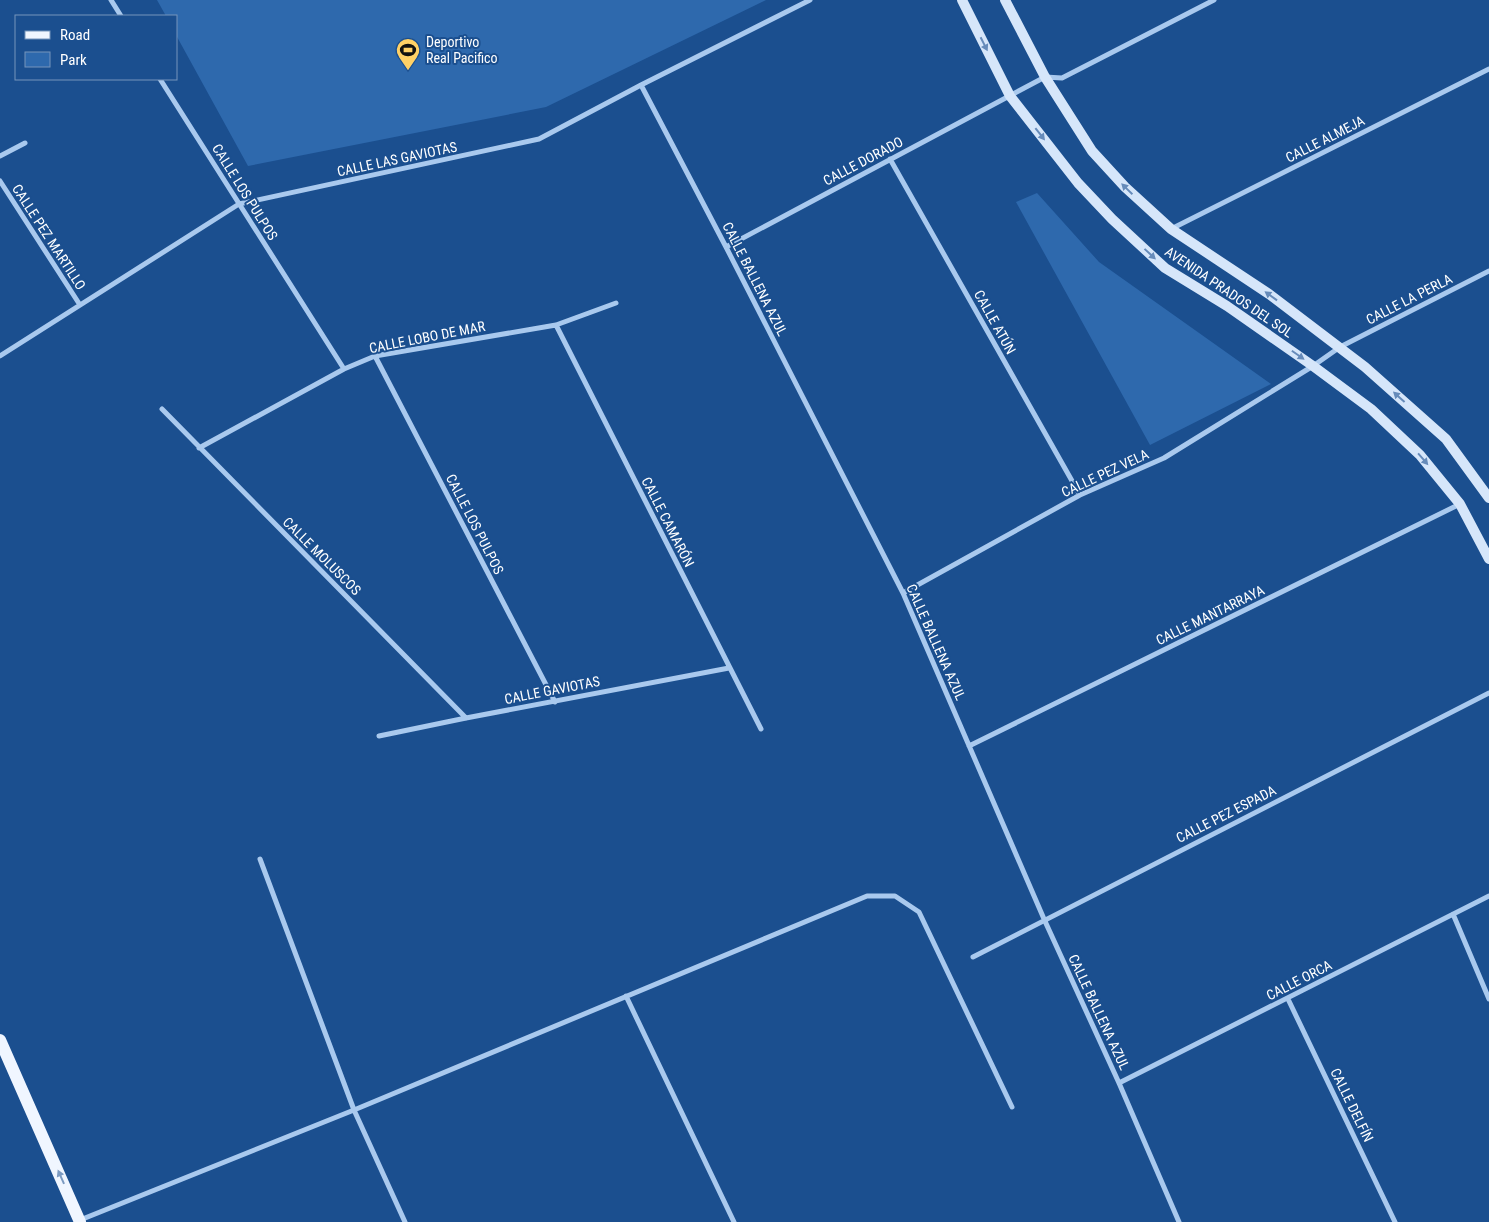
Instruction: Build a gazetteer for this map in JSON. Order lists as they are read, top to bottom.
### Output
{
  "streets": {
    "street": [
      "CALLE ALMEJA",
      "CALLE LAS GAVIOTAS",
      "CALLE DORADO",
      "CALLE LOS PULPOS",
      "CALLE PEZ MARTILLO",
      "CALLE BALLENA AZUL",
      "AVENIDA PRADOS DEL SOL",
      "CALLE LA PERLA",
      "CALLE ATÚN",
      "CALLE LOBO DE MAR",
      "CALLE PEZ VELA",
      "CALLE CAMARÓN",
      "CALLE MOLUSCOS",
      "CALLE MANTARRAYA",
      "CALLE GAVIOTAS",
      "CALLE PEZ ESPADA",
      "CALLE ORCA",
      "CALLE DELFÍN"
    ]
  },
  "crossings": [
    ["CALLE ALMEJA", "AVENIDA PRADOS DEL SOL"],
    ["CALLE LAS GAVIOTAS", "CALLE LOS PULPOS"],
    ["CALLE LAS GAVIOTAS", "CALLE PEZ MARTILLO"],
    ["CALLE LAS GAVIOTAS", "CALLE BALLENA AZUL"],
    ["CALLE DORADO", "CALLE BALLENA AZUL"],
    ["CALLE DORADO", "AVENIDA PRADOS DEL SOL"],
    ["CALLE DORADO", "CALLE ATÚN"],
    ["CALLE LOS PULPOS", "CALLE LOBO DE MAR"],
    ["CALLE LOS PULPOS", "CALLE GAVIOTAS"],
    ["CALLE BALLENA AZUL", "CALLE PEZ VELA"],
    ["CALLE BALLENA AZUL", "CALLE MANTARRAYA"],
    ["CALLE BALLENA AZUL", "CALLE PEZ ESPADA"],
    ["CALLE BALLENA AZUL", "CALLE ORCA"],
    ["AVENIDA PRADOS DEL SOL", "CALLE LA PERLA"],
    ["AVENIDA PRADOS DEL SOL", "CALLE PEZ VELA"],
    ["AVENIDA PRADOS DEL SOL", "CALLE MANTARRAYA"],
    ["CALLE LA PERLA", "CALLE PEZ VELA"],
    ["CALLE ATÚN", "CALLE PEZ VELA"],
    ["CALLE LOBO DE MAR", "CALLE CAMARÓN"],
    ["CALLE LOBO DE MAR", "CALLE MOLUSCOS"],
    ["CALLE CAMARÓN", "CALLE GAVIOTAS"],
    ["CALLE MOLUSCOS", "CALLE GAVIOTAS"],
    ["CALLE ORCA", "CALLE DELFÍN"]
  ],
  "places": {
    "sports": ["Deportivo Real Pacifico"]
  },
  "legend": ["Road", "Park"]
}
